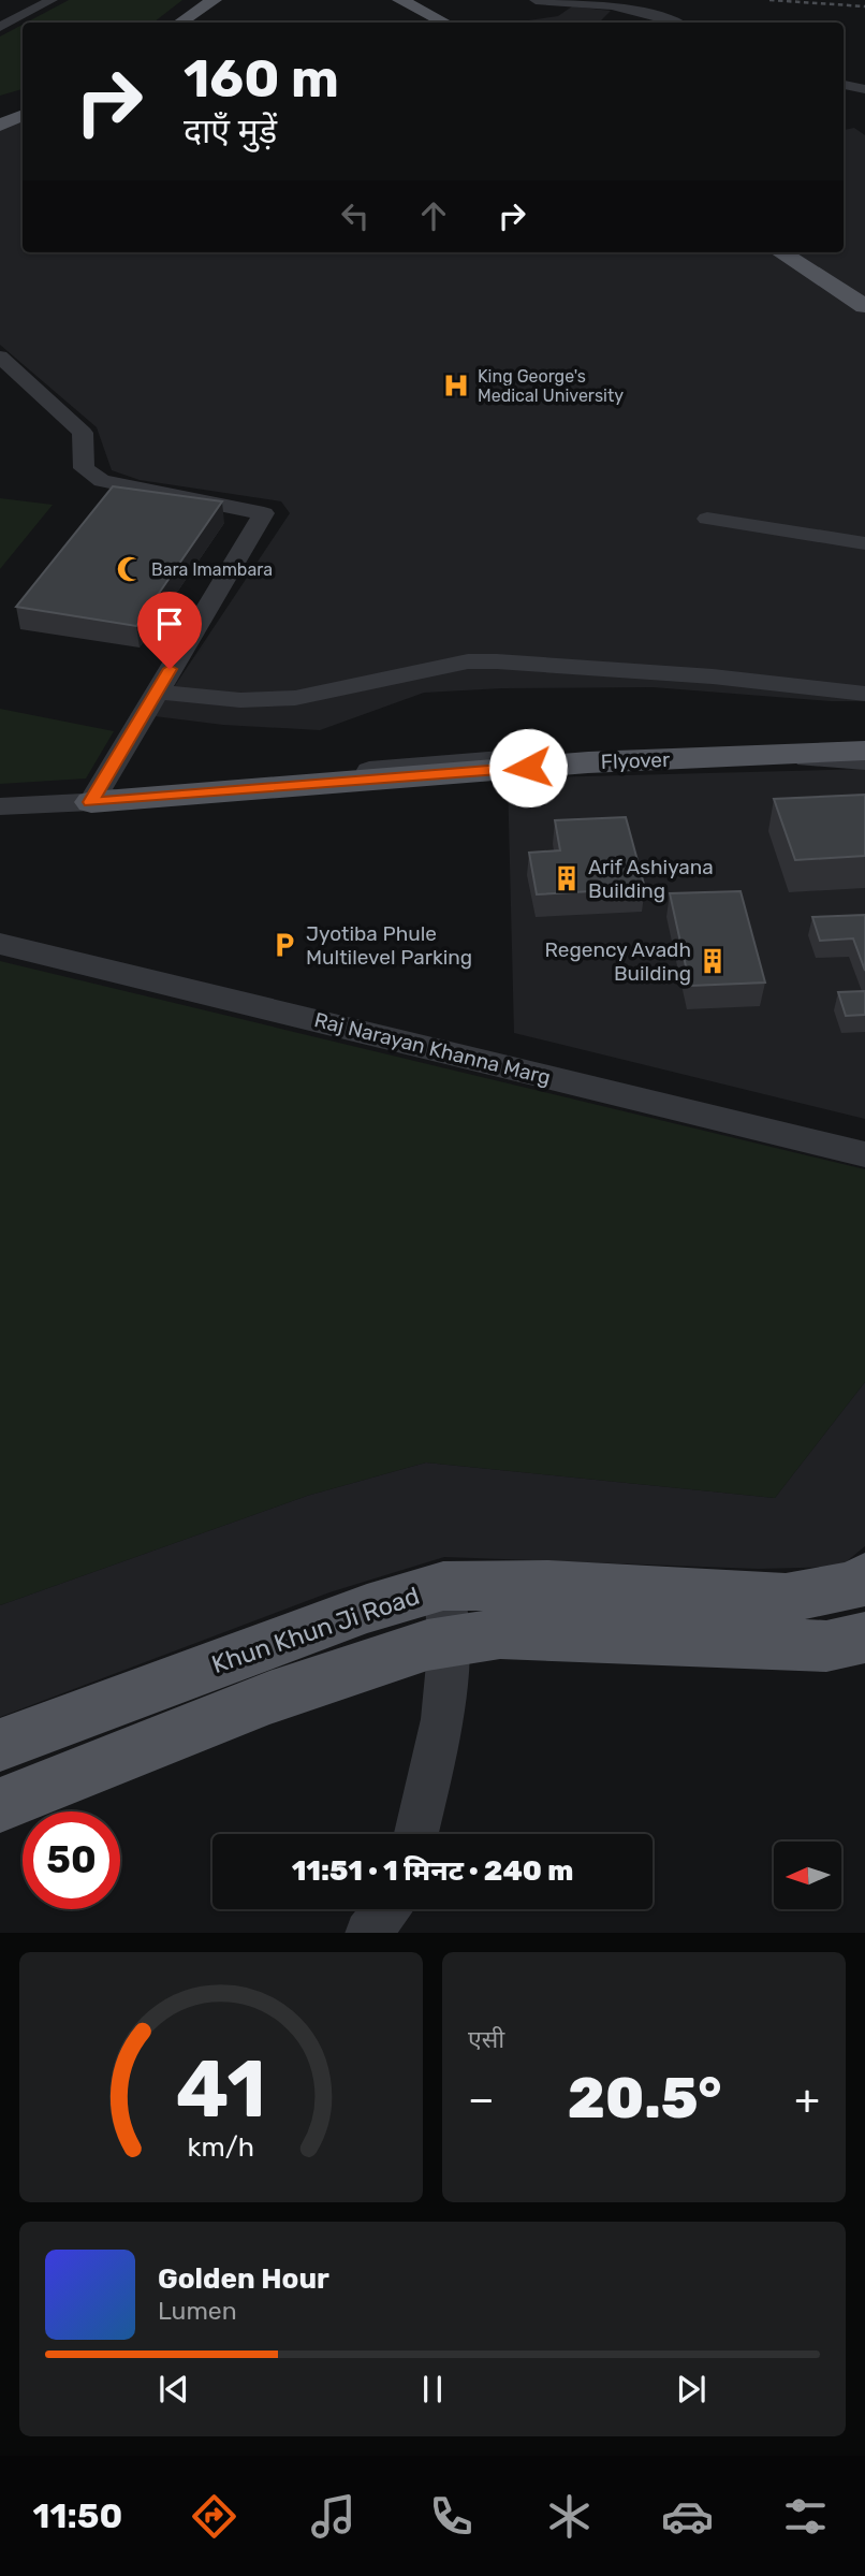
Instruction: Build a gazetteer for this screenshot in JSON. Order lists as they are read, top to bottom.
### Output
{
  "streets": {
    "main road": ["Flyover", "Khun Khun Ji Road"],
    "street": ["Raj Narayan Khanna Marg"]
  },
  "places": {
    "hospital": ["King George's Medical University"],
    "mosque": ["Bara Imambara"],
    "building": ["Arif Ashiyana Building", "Regency Avadh Building"],
    "parking": ["Jyotiba Phule Multilevel Parking"]
  },
  "north": "left",
  "page": {
    "turn": ["160 m", "दाएँ मुड़ें"],
    "limit": "50",
    "trip": "11:51 · 1 मिनट · 240 m",
    "tile": "एसी",
    "heat": ["−", "20.5°", "+"],
    "song": ["Golden Hour", "Lumen"],
    "tabs": "11:50",
    "gauge": ["41", "km/h"]
  }
}
